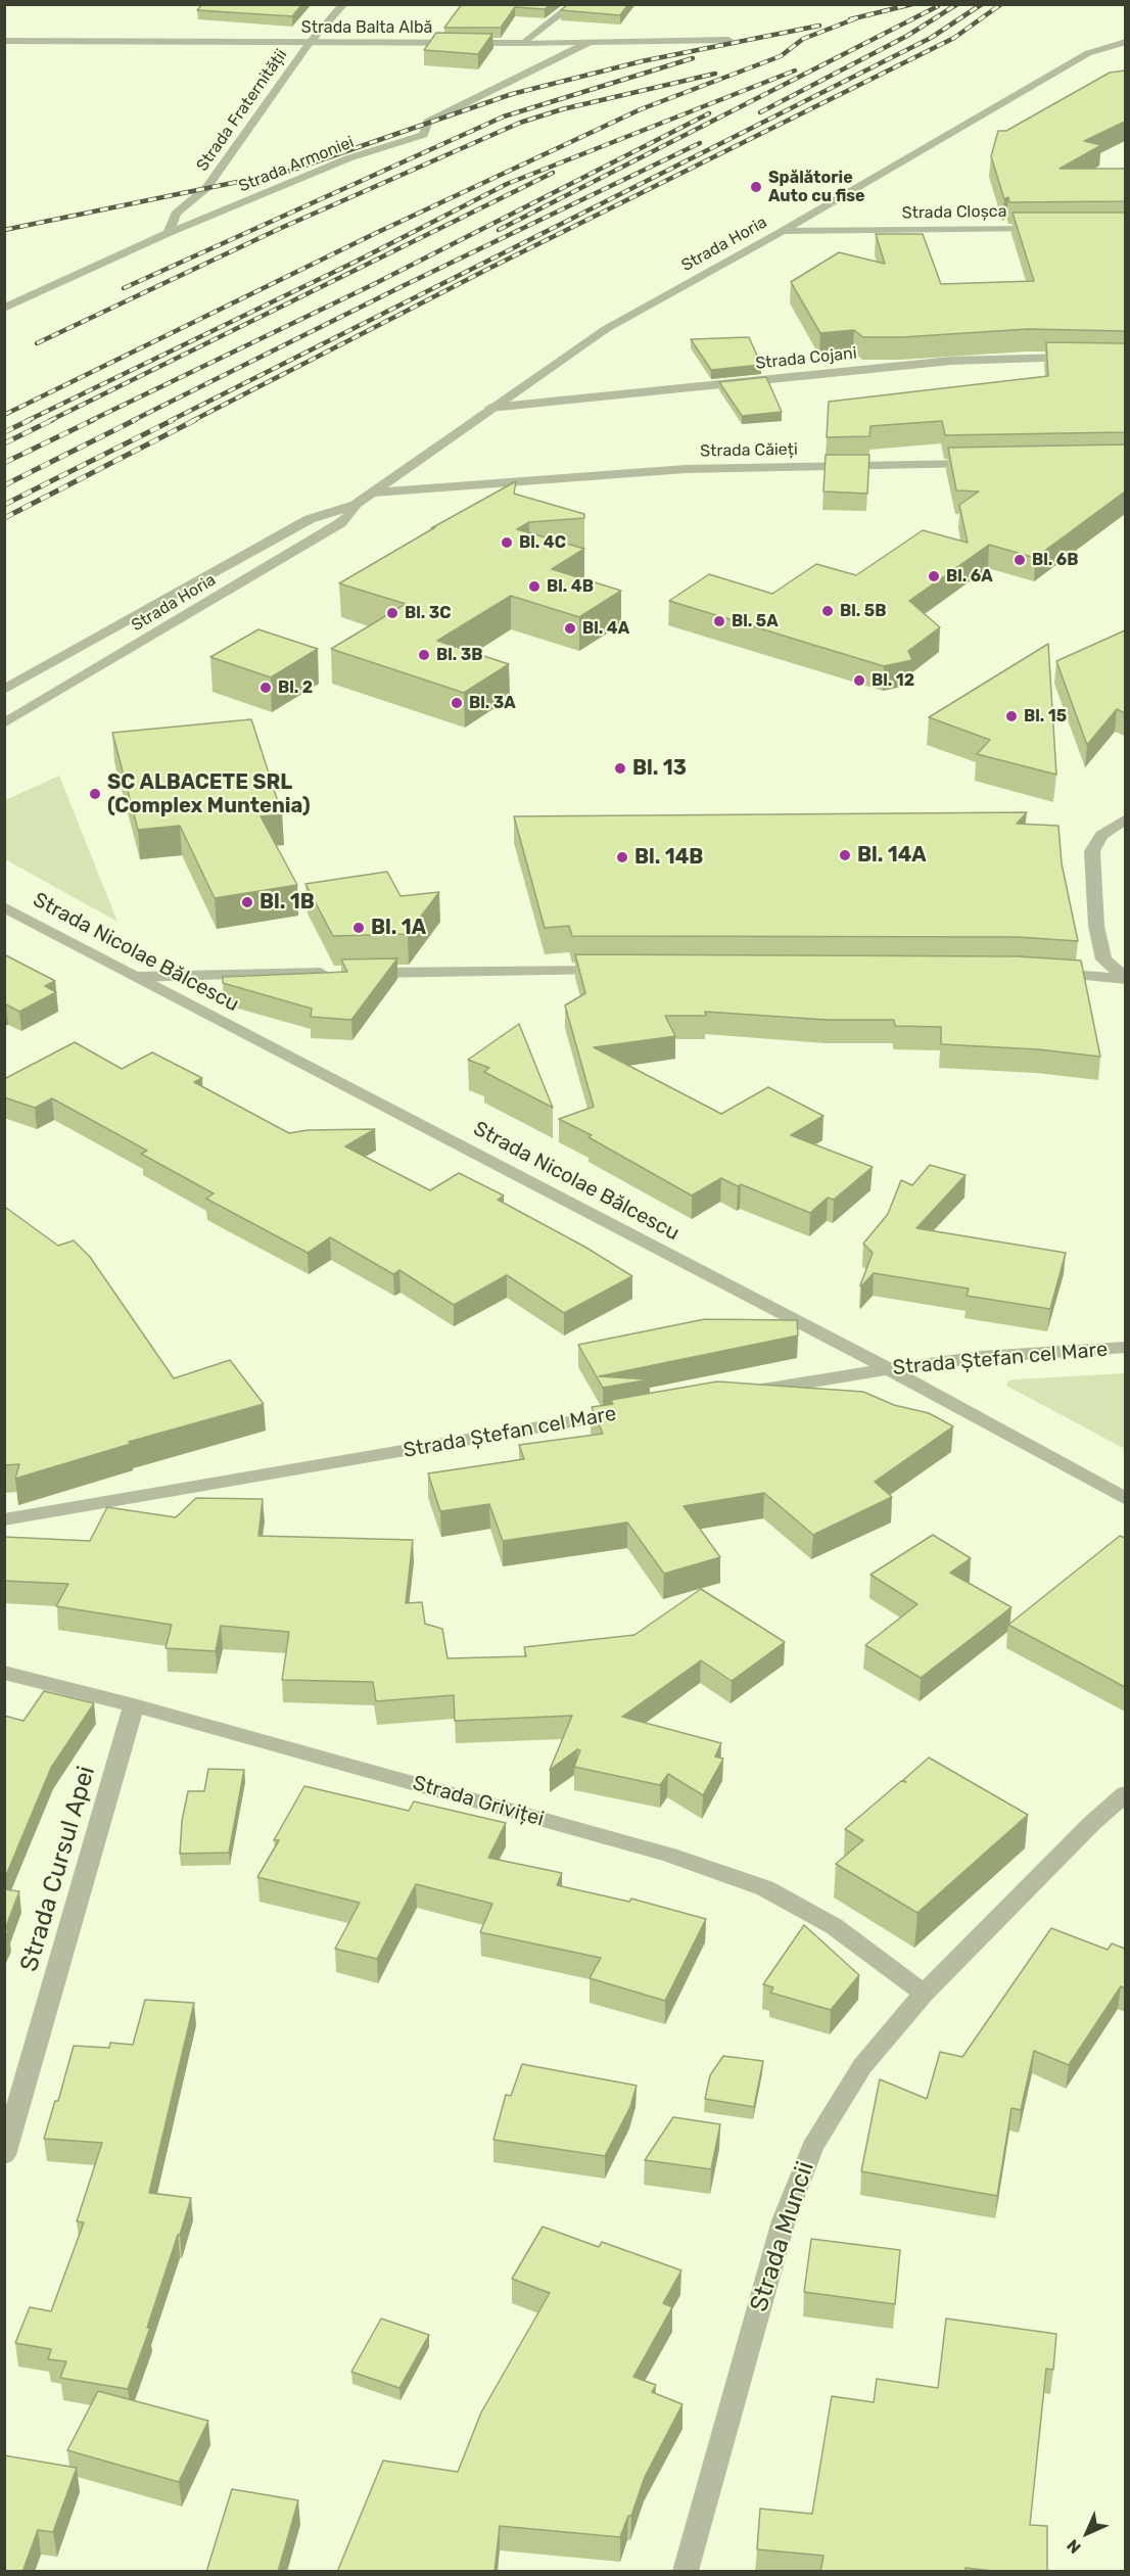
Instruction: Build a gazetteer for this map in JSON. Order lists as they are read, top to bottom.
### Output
{
  "streets": {
    "street": [
      "Strada Balta Albă",
      "Strada Fraternității",
      "Strada Armoniei",
      "Strada Cloșca",
      "Strada Horia",
      "Strada Cojani",
      "Strada Căieți",
      "Strada Nicolae Bălcescu",
      "Strada Ștefan cel Mare",
      "Strada Griviței",
      "Strada Cursul Apei",
      "Strada Muncii"
    ]
  },
  "crossings": [
    ["Strada Balta Albă", "Strada Fraternității"],
    ["Strada Balta Albă", "Strada Armoniei"],
    ["Strada Fraternității", "Strada Armoniei"],
    ["Strada Cloșca", "Strada Horia"],
    ["Strada Horia", "Strada Cojani"],
    ["Strada Horia", "Strada Căieți"],
    ["Strada Nicolae Bălcescu", "Strada Ștefan cel Mare"],
    ["Strada Griviței", "Strada Cursul Apei"],
    ["Strada Griviței", "Strada Muncii"]
  ],
  "places": [
    "Spălătorie Auto cu fise",
    "Bl. 4C",
    "Bl. 6B",
    "Bl. 6A",
    "Bl. 4B",
    "Bl. 5B",
    "Bl. 3C",
    "Bl. 5A",
    "Bl. 4A",
    "Bl. 3B",
    "Bl. 12",
    "Bl. 2",
    "Bl. 3A",
    "Bl. 15",
    "Bl. 13",
    "SC ALBACETE SRL (Complex Muntenia)",
    "Bl. 14A",
    "Bl. 14B",
    "Bl. 1B",
    "Bl. 1A"
  ],
  "north": "bottom left"
}
